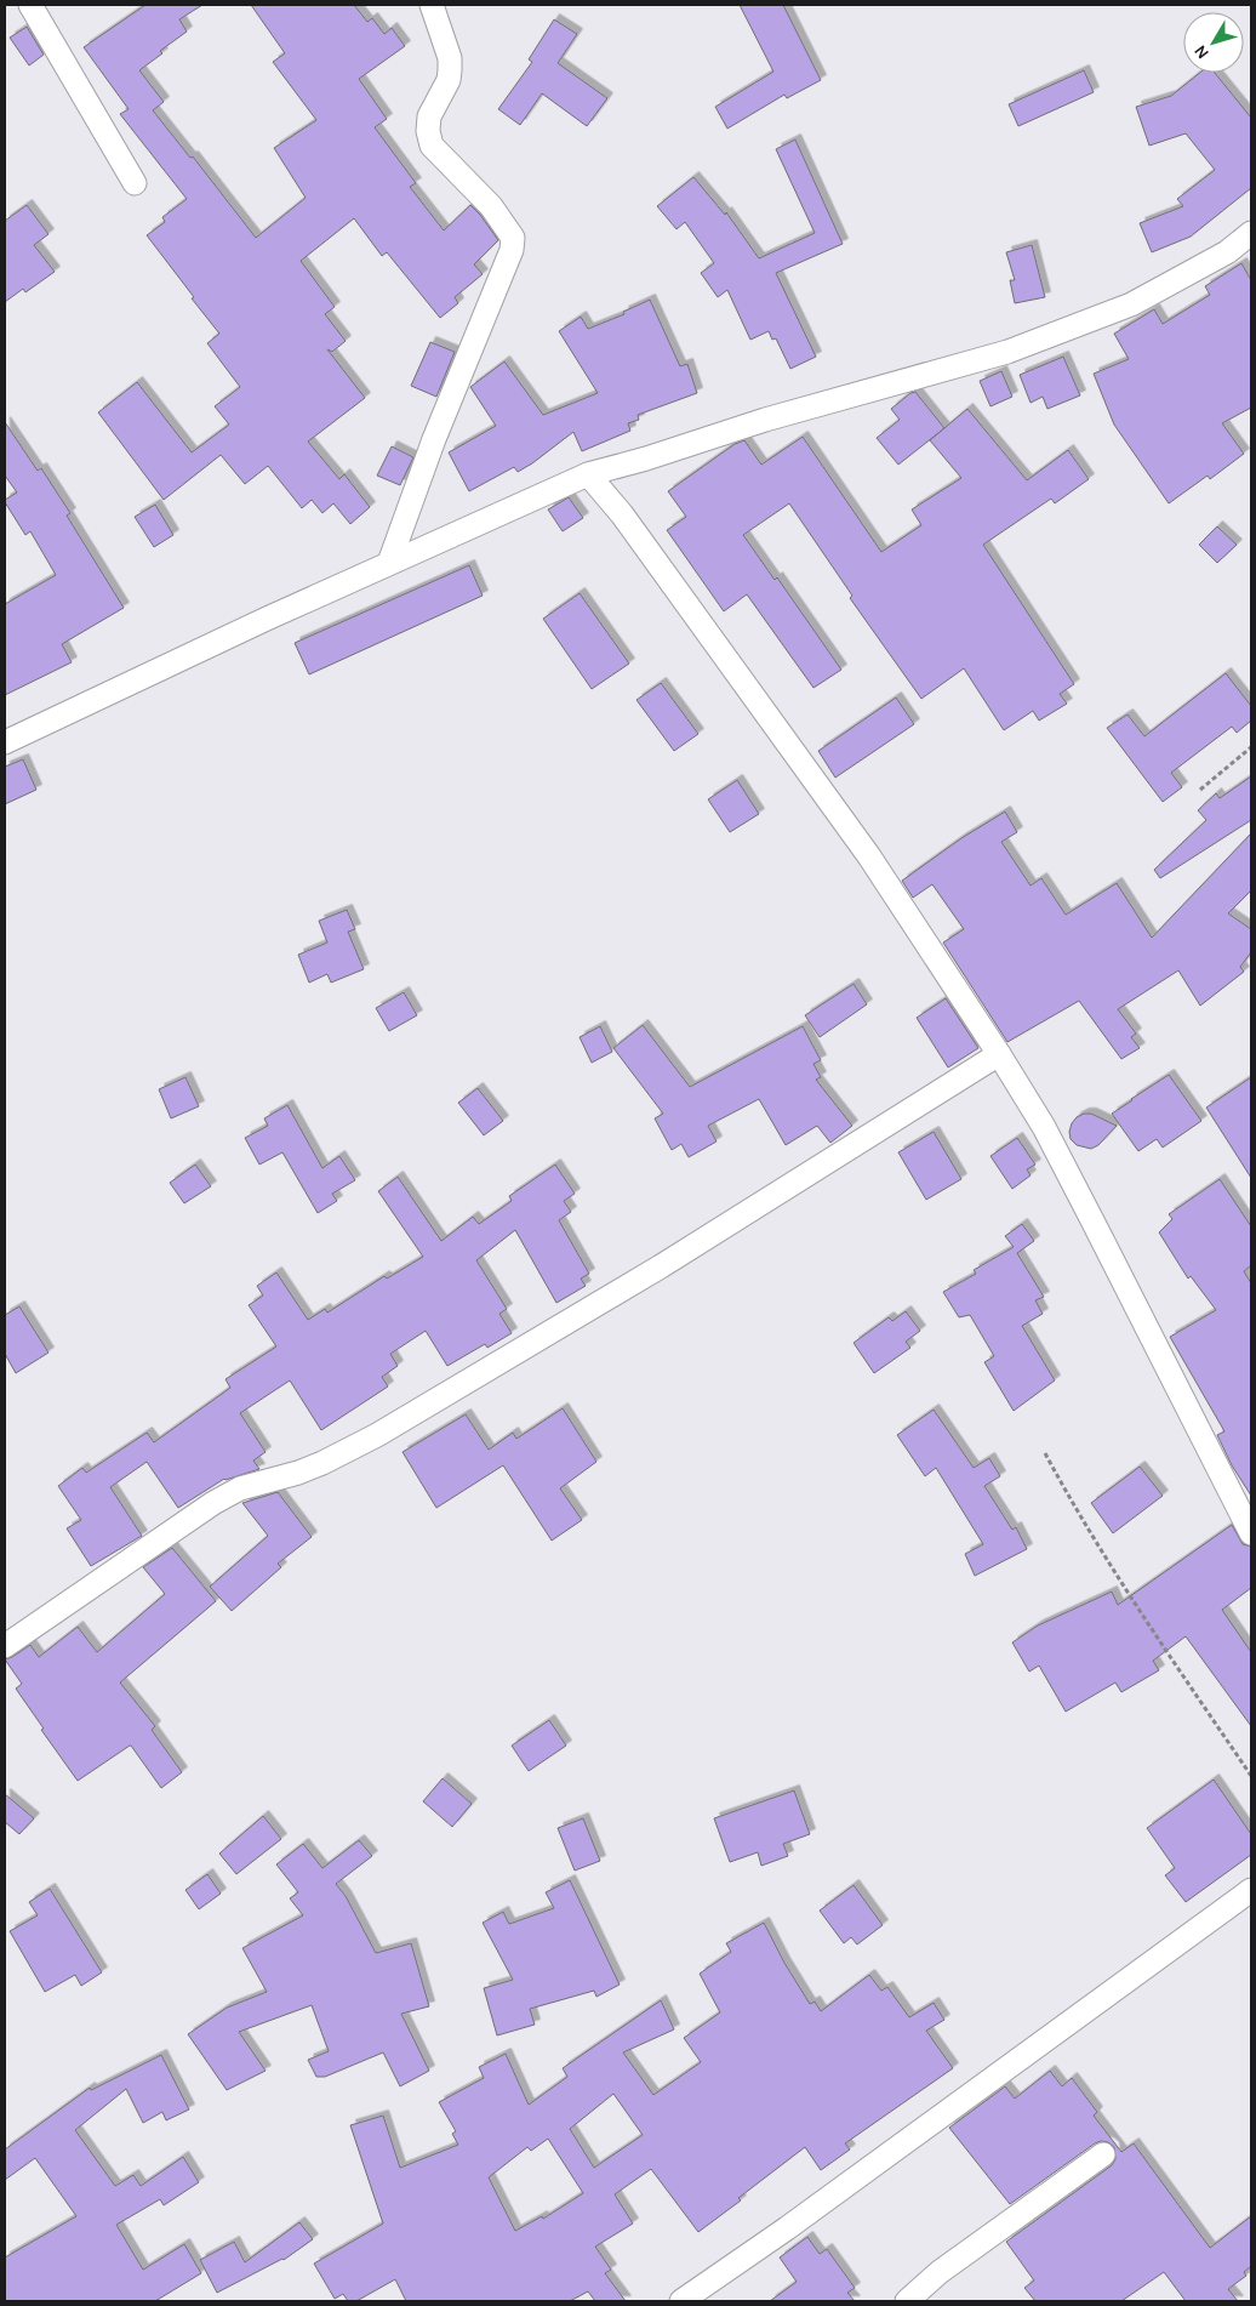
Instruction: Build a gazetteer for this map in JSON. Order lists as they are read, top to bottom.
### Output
{
  "north": "bottom left"
}
